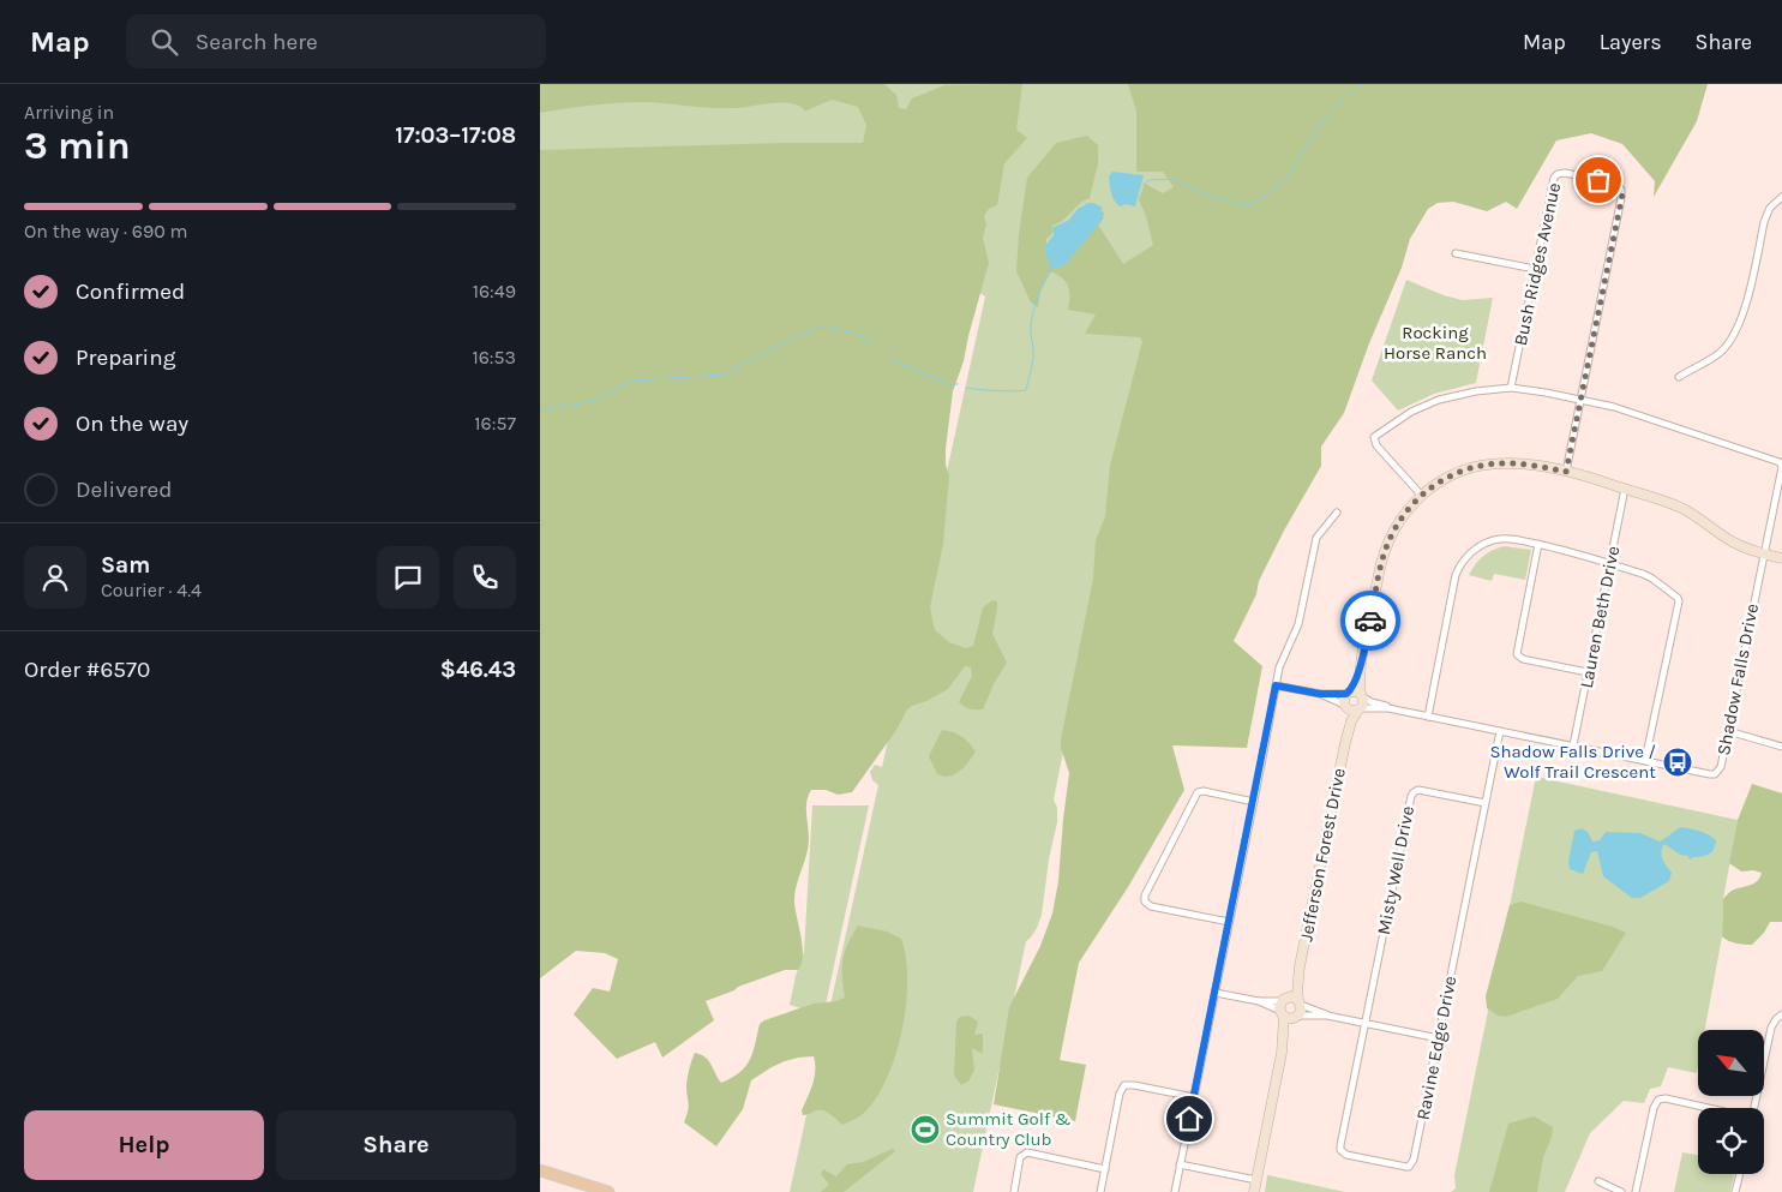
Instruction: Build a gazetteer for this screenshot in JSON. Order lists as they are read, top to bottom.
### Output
{
  "streets": {
    "street": [
      "Bush Ridges Avenue",
      "Lauren Beth Drive",
      "Shadow Falls Drive",
      "Jefferson Forest Drive",
      "Misty Well Drive",
      "Ravine Edge Drive"
    ]
  },
  "crossings": [
    ["Bush Ridges Avenue", "Shadow Falls Drive"],
    ["Lauren Beth Drive", "Shadow Falls Drive"],
    ["Shadow Falls Drive", "Jefferson Forest Drive"],
    ["Shadow Falls Drive", "Ravine Edge Drive"],
    ["Misty Well Drive", "Ravine Edge Drive"]
  ],
  "parks": ["Rocking Horse Ranch"],
  "places": {
    "bus stop": ["Shadow Falls Drive / Wolf Trail Crescent"],
    "sports": ["Summit Golf & Country Club"]
  },
  "north": "top left",
  "page": {
    "header": "Map",
    "search": "Search here",
    "nav": ["Map", "Layers", "Share"],
    "heading": ["3 min", "Arriving in", "17:03–17:08"],
    "panel": [
      "Sam",
      "Courier · 4.4",
      "Order #6570",
      "$46.43"
    ],
    "bar": "On the way · 690 m",
    "list": [
      ["Confirmed", "16:49"],
      ["Preparing", "16:53"],
      ["On the way", "16:57"],
      "Delivered"
    ],
    "buttons": ["Help", "Share"]
  }
}
